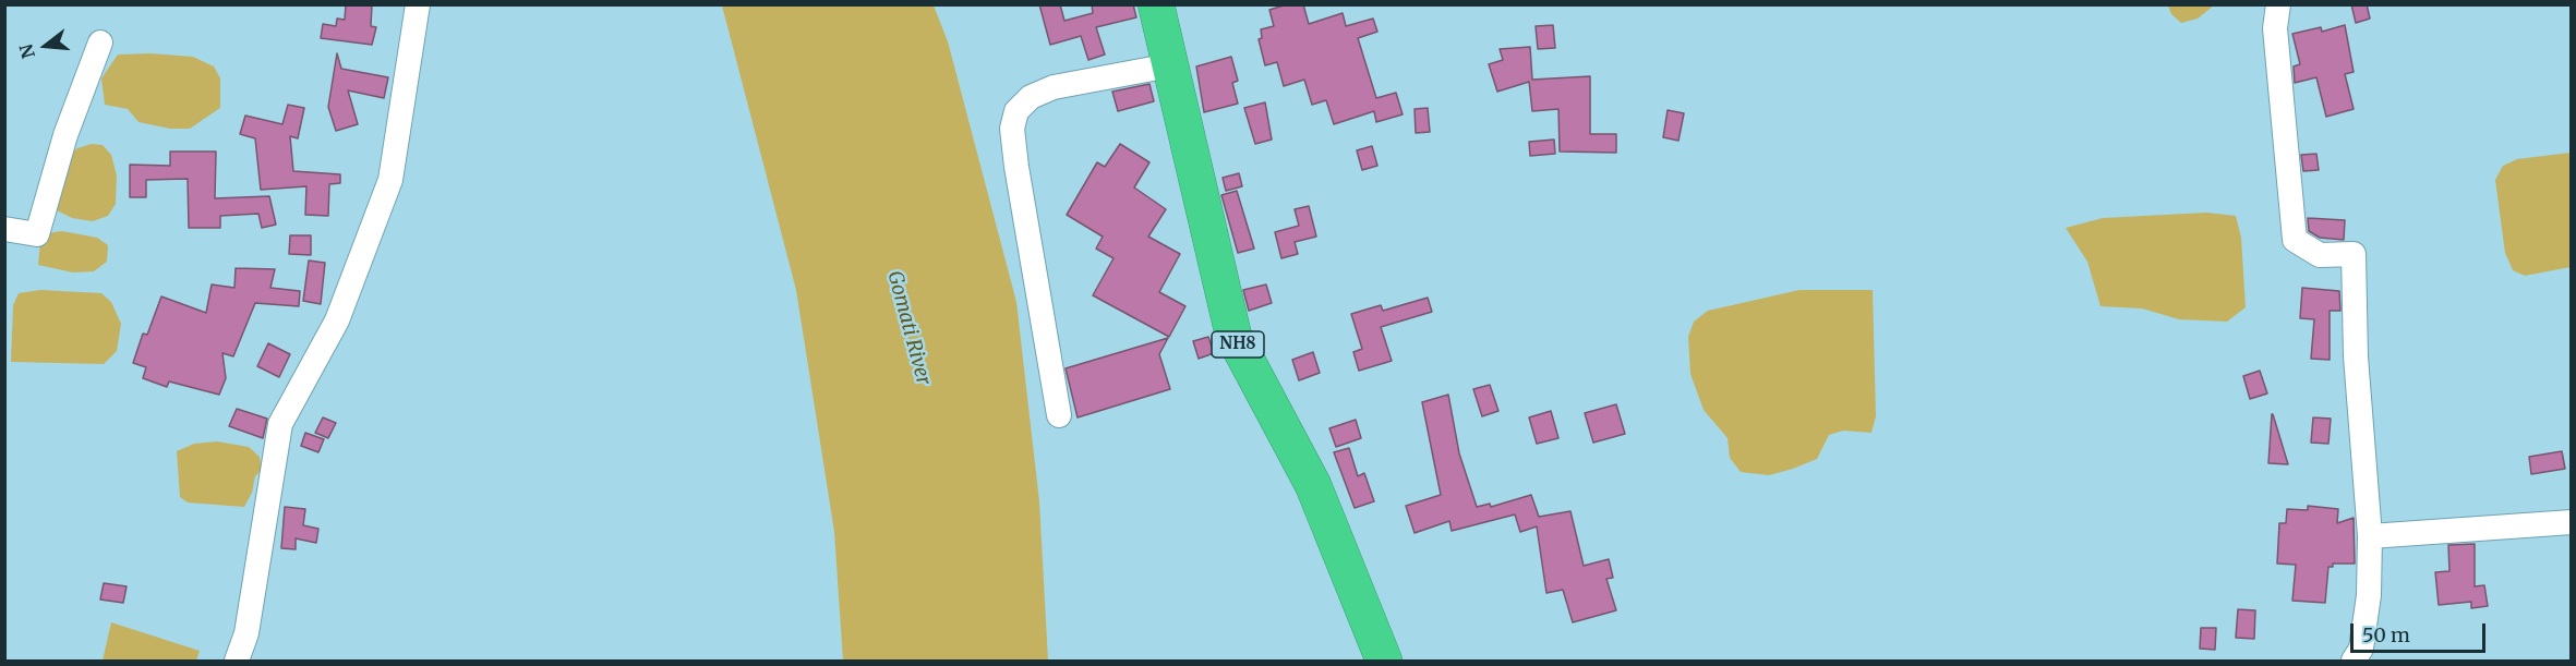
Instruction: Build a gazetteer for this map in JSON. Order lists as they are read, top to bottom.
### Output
{
  "streets": {
    "highway": ["NH8"]
  },
  "water": ["Gomati River"],
  "scale_bar": "50 m",
  "north": "left"
}
